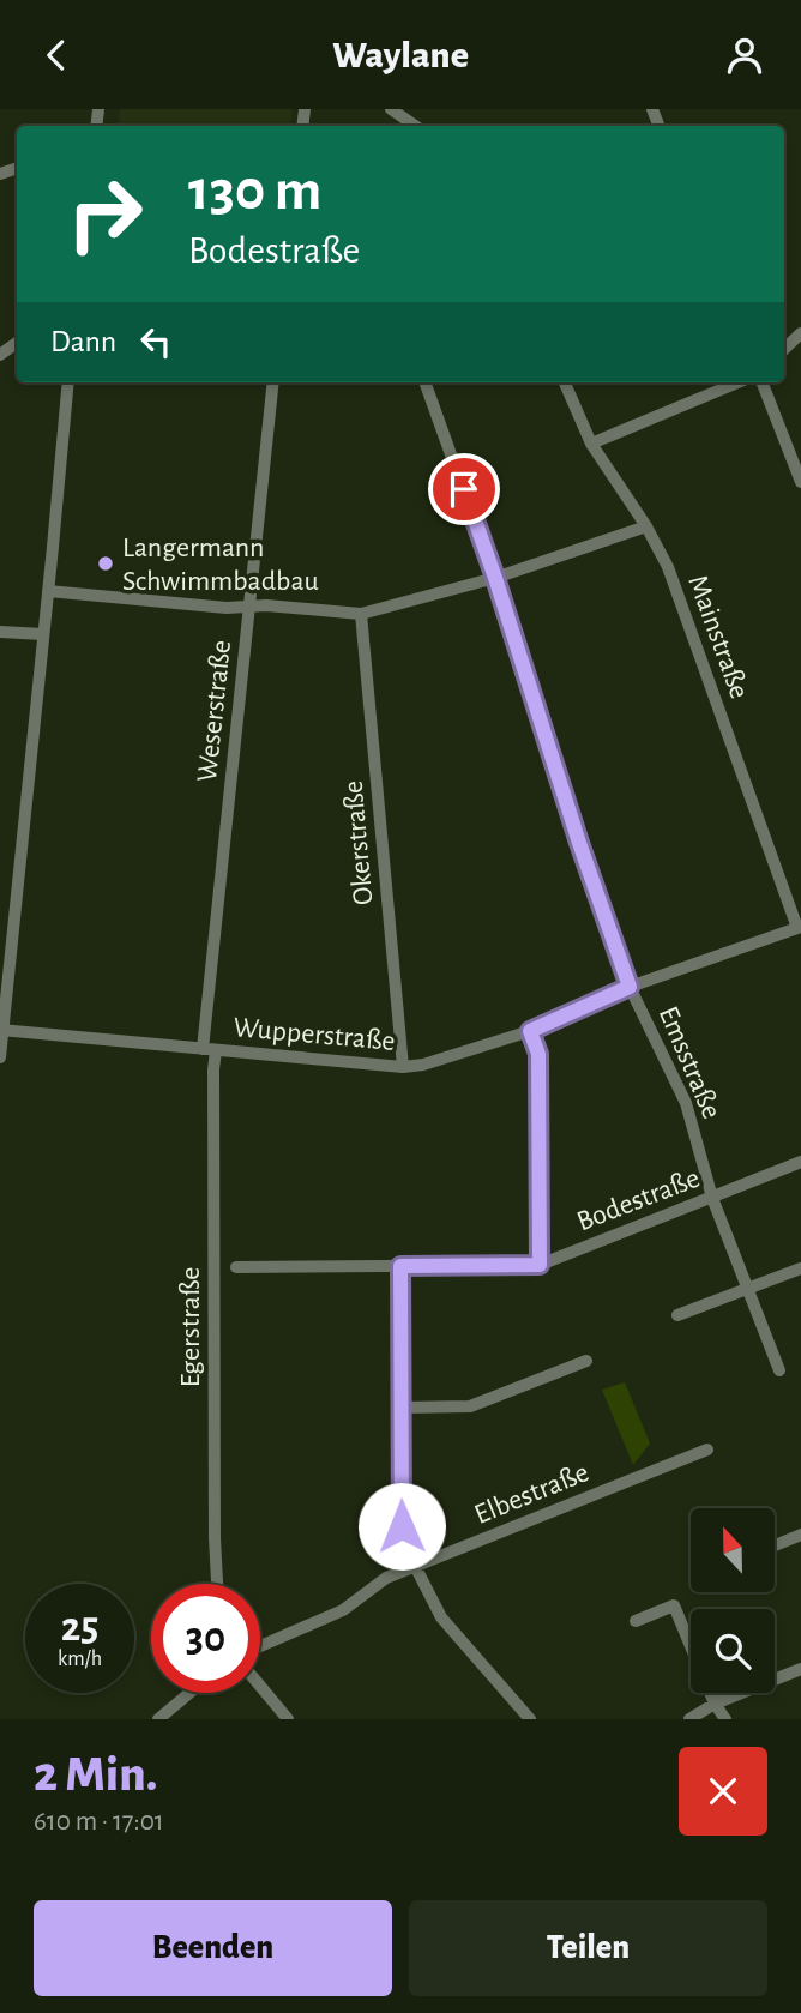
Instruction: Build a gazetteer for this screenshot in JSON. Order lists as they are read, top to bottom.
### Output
{
  "streets": {
    "street": [
      "Mainstraße",
      "Weserstraße",
      "Okerstraße",
      "Wupperstraße",
      "Emsstraße",
      "Bodestraße",
      "Egerstraße",
      "Elbestraße"
    ]
  },
  "crossings": [
    ["Mainstraße", "Wupperstraße"],
    ["Weserstraße", "Wupperstraße"],
    ["Weserstraße", "Egerstraße"],
    ["Okerstraße", "Wupperstraße"],
    ["Wupperstraße", "Emsstraße"],
    ["Wupperstraße", "Egerstraße"],
    ["Emsstraße", "Bodestraße"]
  ],
  "places": ["Langermann Schwimmbadbau"],
  "north": "top",
  "page": {
    "header": "Waylane",
    "turn": ["130 m", "Bodestraße"],
    "then": "Dann",
    "speed": "25 km/h",
    "limit": "30",
    "heading": ["2 Min.", "610 m · 17:01"],
    "buttons": ["Beenden", "Teilen"]
  }
}
